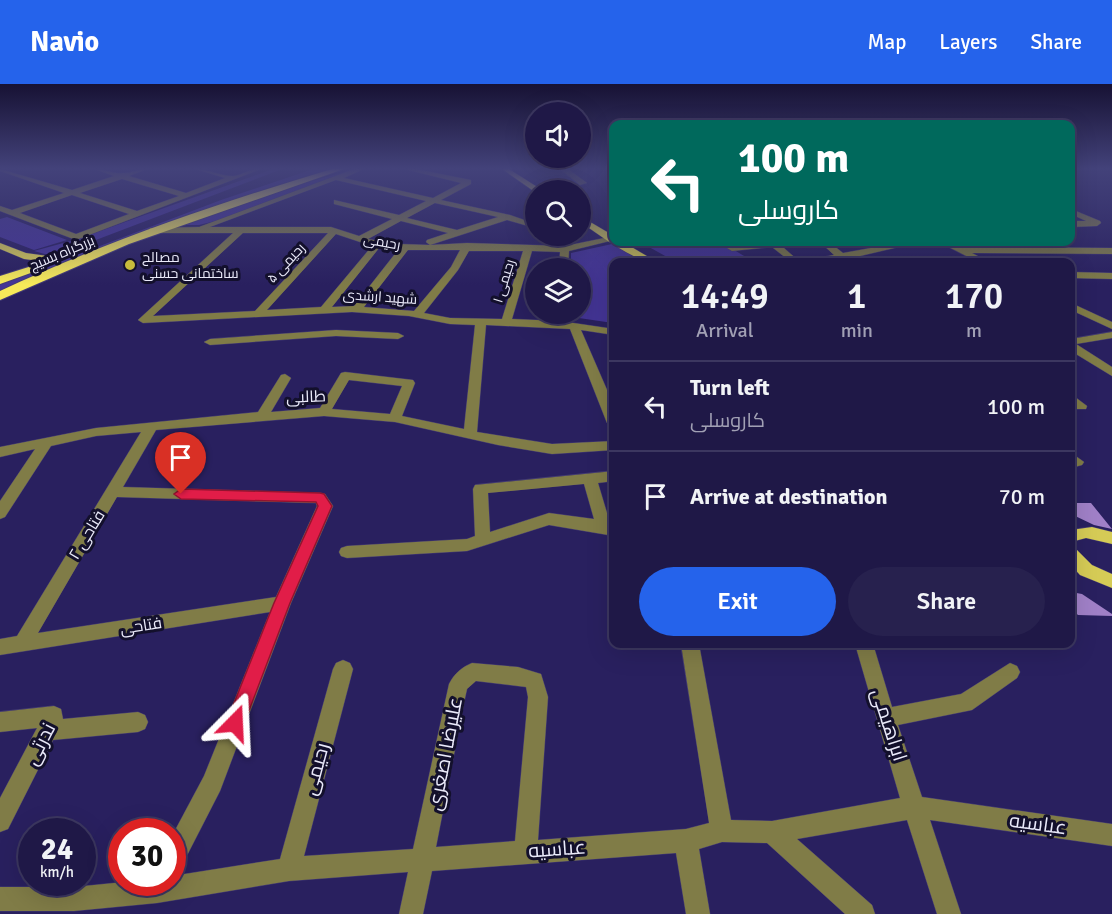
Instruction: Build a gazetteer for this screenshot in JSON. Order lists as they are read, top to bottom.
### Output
{
  "streets": {
    "highway": ["بزرگراه بسیج"],
    "street": [
      "رحیمی",
      "رحیمی ۵",
      "رحیمی ۱",
      "شهید ارشدی",
      "طالبی",
      "فتاحی ۲",
      "فتاحی",
      "ابراهیمی",
      "ندرتی",
      "علیرضا اصغری",
      "عباسیه"
    ]
  },
  "crossings": [
    ["رحیمی", "بزرگراه بسیج"],
    ["رحیمی", "رحیمی ۵"],
    ["رحیمی", "رحیمی ۱"],
    ["رحیمی", "شهید ارشدی"],
    ["رحیمی", "عباسیه"],
    ["رحیمی ۵", "شهید ارشدی"],
    ["رحیمی ۱", "شهید ارشدی"],
    ["طالبی", "فتاحی ۲"],
    ["فتاحی ۲", "فتاحی"],
    ["ابراهیمی", "عباسیه"],
    ["علیرضا اصغری", "عباسیه"]
  ],
  "places": ["مصالح ساختمانی حسنی"],
  "page": {
    "header": "Navio",
    "nav": ["Map", "Layers", "Share"],
    "turn": ["100 m", "کاروسلی"],
    "eta": [
      "14:49",
      "Arrival",
      "1",
      "min",
      "170",
      "m"
    ],
    "list": [
      {
        "name": "Turn left",
        "note": "کاروسلی",
        "value": "100 m"
      },
      {
        "name": "Arrive at destination",
        "value": "70 m"
      }
    ],
    "buttons": ["Exit", "Share"],
    "speed": "24 km/h",
    "limit": "30"
  }
}
